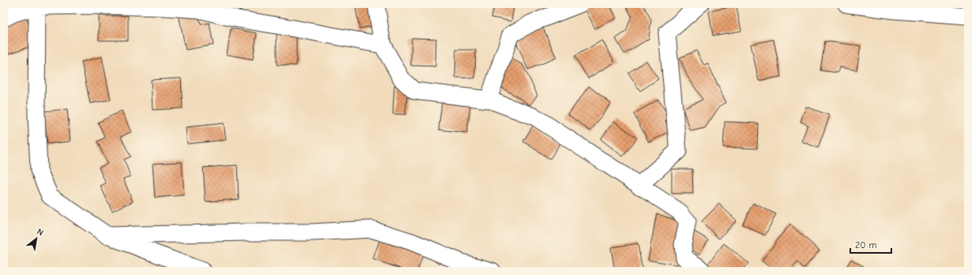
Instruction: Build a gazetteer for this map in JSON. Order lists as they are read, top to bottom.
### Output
{
  "scale_bar": "20 m",
  "north": "top right"
}
